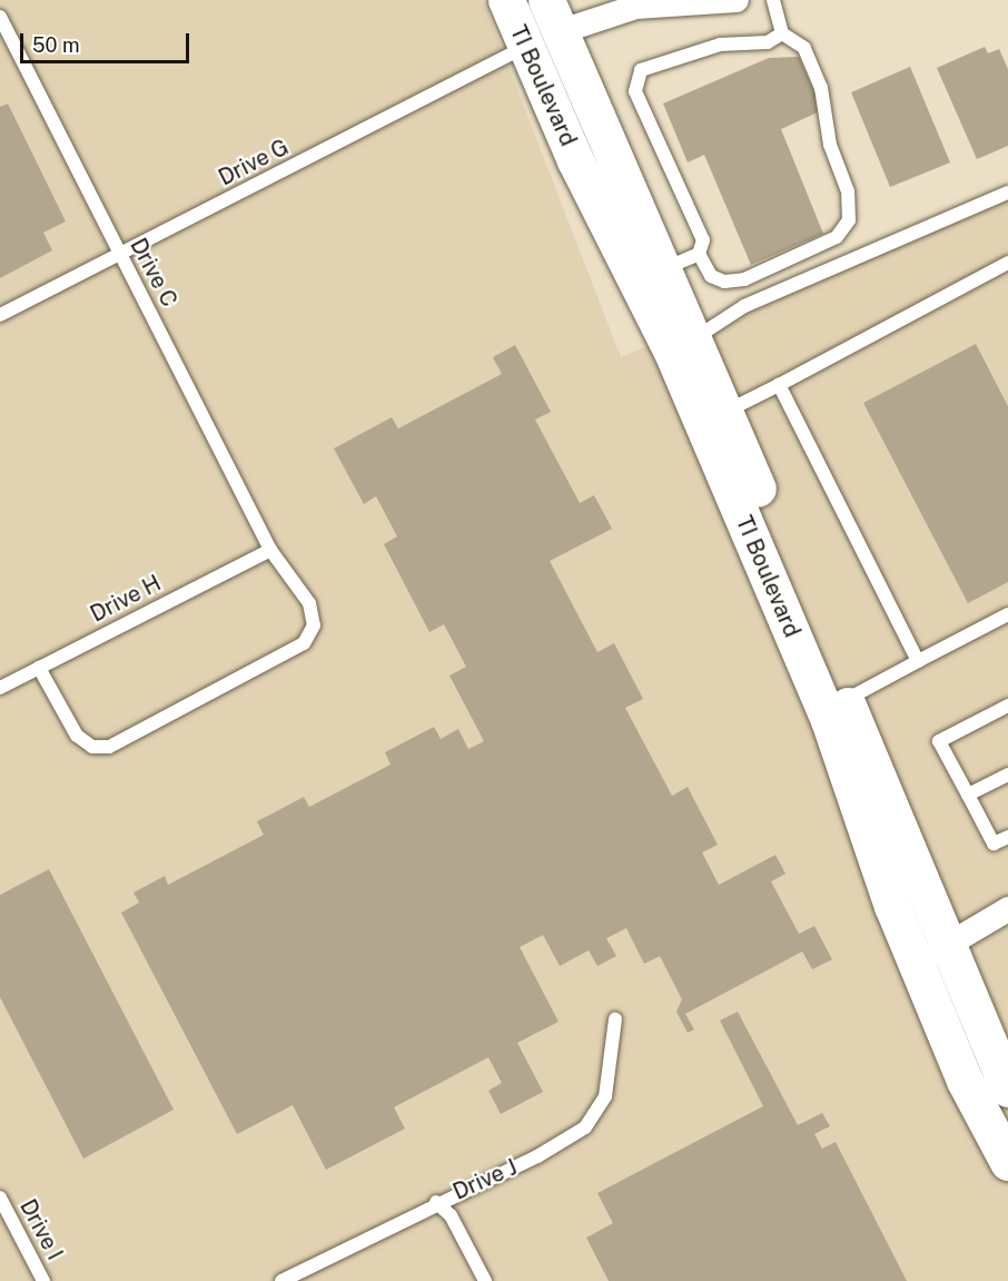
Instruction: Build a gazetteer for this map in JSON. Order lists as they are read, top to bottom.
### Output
{
  "streets": {
    "street": ["TI Boulevard"],
    "lane": [
      "Drive G",
      "Drive C",
      "Drive H",
      "Drive J",
      "Drive I"
    ]
  },
  "crossings": [
    ["TI Boulevard", "Drive G"],
    ["Drive G", "Drive C"],
    ["Drive C", "Drive H"]
  ],
  "scale_bar": "50 m"
}
